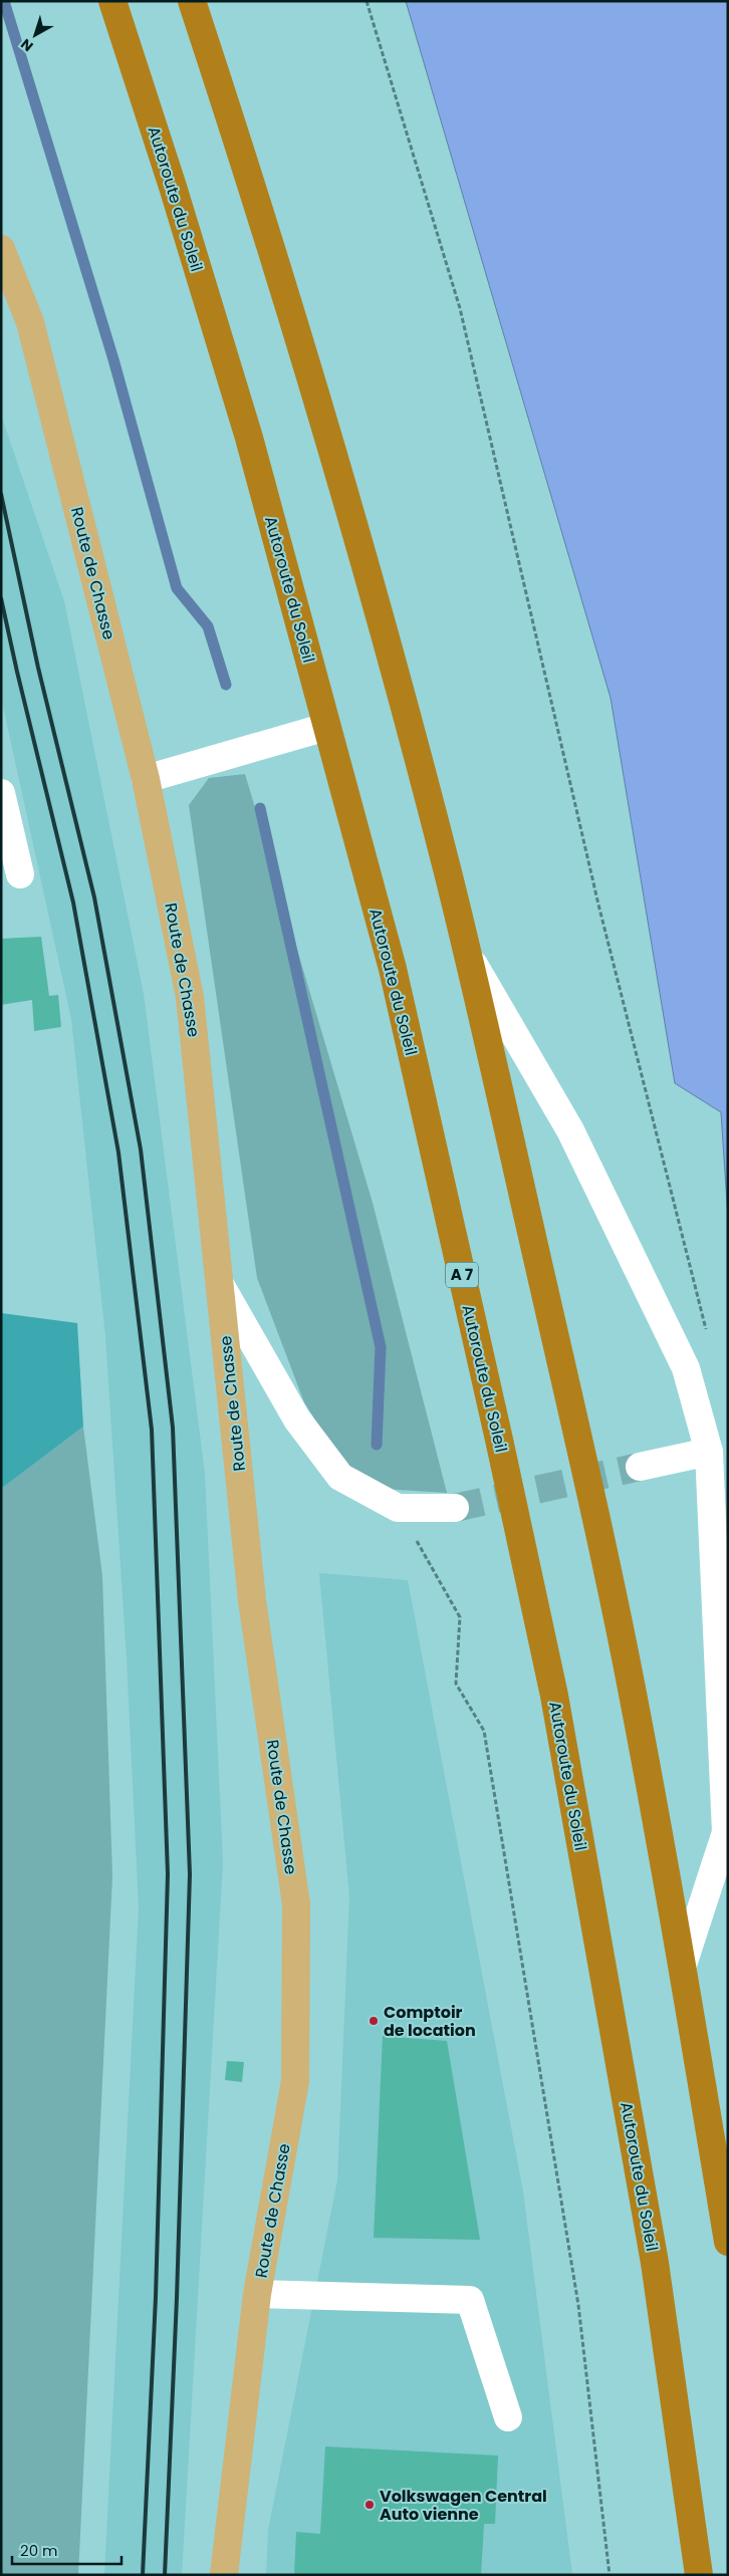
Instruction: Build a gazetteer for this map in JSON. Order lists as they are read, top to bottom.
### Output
{
  "streets": {
    "highway": ["Autoroute du Soleil", "A 7"],
    "main road": ["Route de Chasse"]
  },
  "places": ["Comptoir de location", "Volkswagen Central Auto vienne"],
  "scale_bar": "20 m",
  "north": "bottom left"
}
